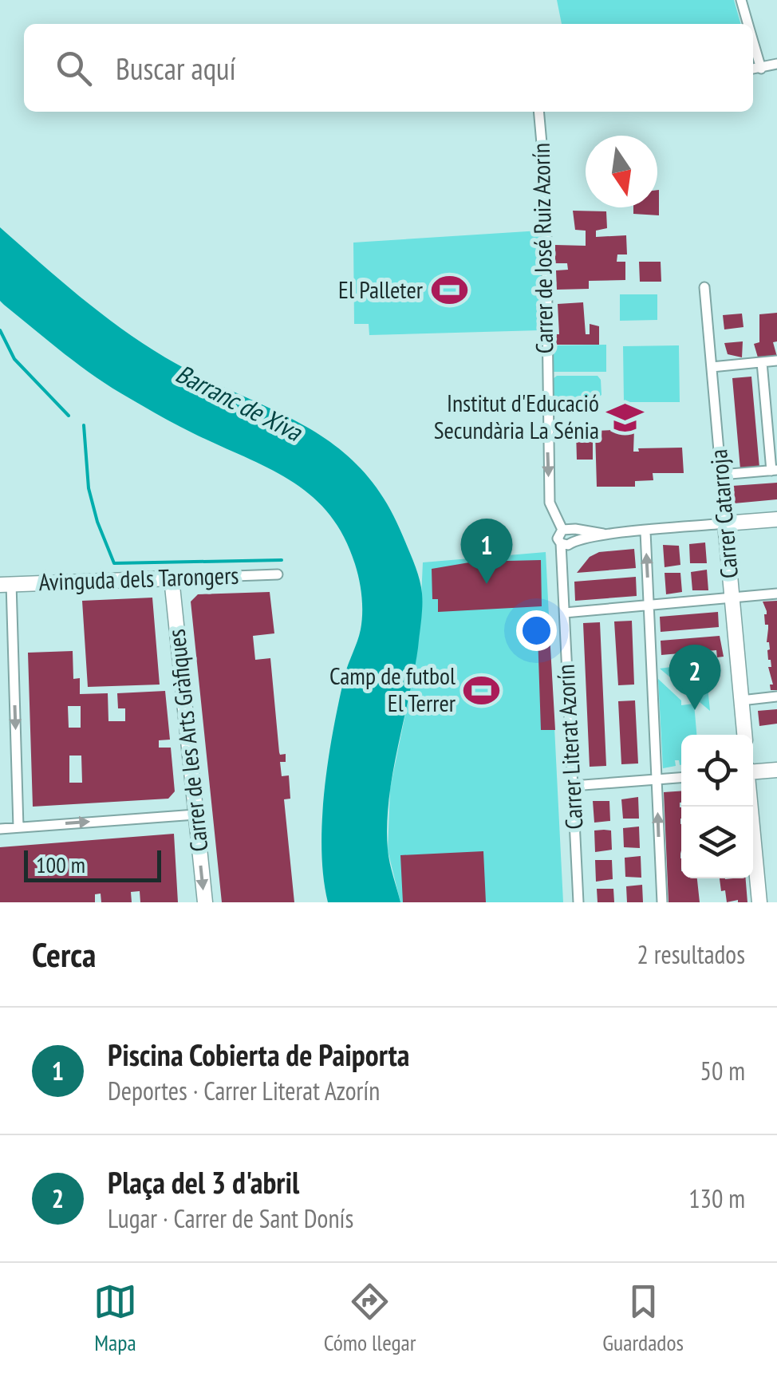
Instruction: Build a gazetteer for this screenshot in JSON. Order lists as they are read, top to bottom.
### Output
{
  "streets": {
    "street": [
      "Carrer de José Ruiz Azorín",
      "Carrer Catarroja",
      "Avinguda dels Tarongers",
      "Carrer de les Arts Gràfiques",
      "Carrer Literat Azorín"
    ]
  },
  "crossings": [
    ["Carrer de José Ruiz Azorín", "Carrer Literat Azorín"],
    ["Avinguda dels Tarongers", "Carrer de les Arts Gràfiques"]
  ],
  "one_way": ["Carrer de José Ruiz Azorín"],
  "water": ["Barranc de Xiva"],
  "places": {
    "sports": ["El Palleter", "Camp de futbol El Terrer"],
    "school or university": ["Institut d'Educació Secundària La Sénia"]
  },
  "scale_bar": "100 m",
  "north": "bottom",
  "page": {
    "search": "Buscar aquí",
    "pins": ["1", "2"],
    "scale": "100 m",
    "heading": ["Cerca", "2 resultados"],
    "list": [
      {
        "mark": "1",
        "name": "Piscina Cobierta de Paiporta",
        "note": "Deportes · Carrer Literat Azorín",
        "value": "50 m"
      },
      {
        "mark": "2",
        "name": "Plaça del 3 d'abril",
        "note": "Lugar · Carrer de Sant Donís",
        "value": "130 m"
      }
    ],
    "nav": ["Mapa", "Cómo llegar", "Guardados"]
  }
}
